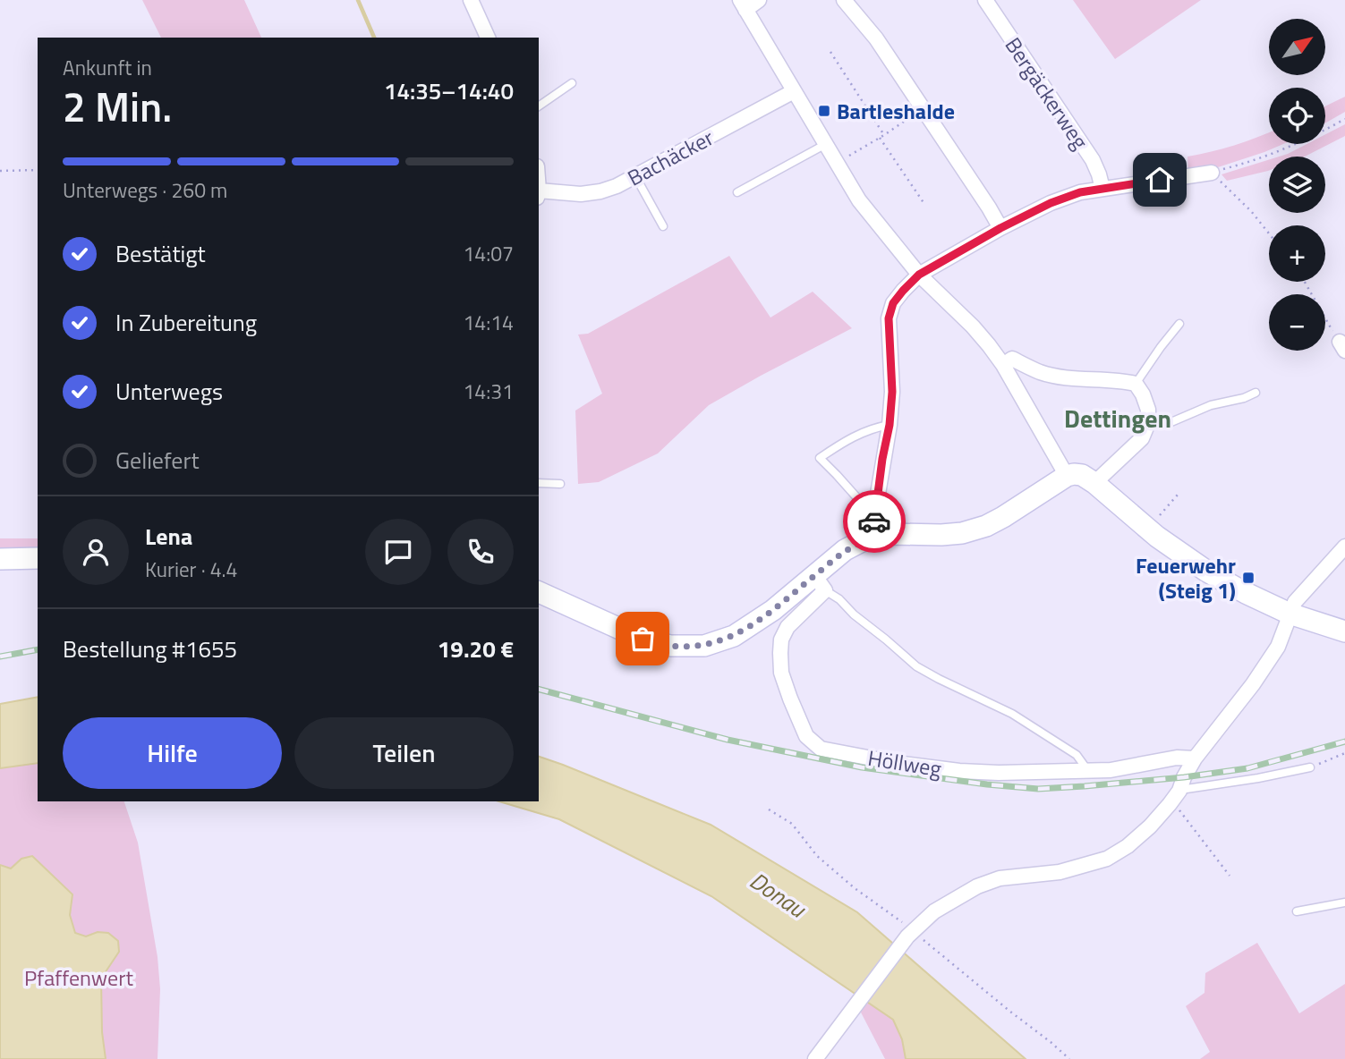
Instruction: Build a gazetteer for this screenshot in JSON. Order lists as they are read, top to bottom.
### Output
{
  "streets": {
    "street": ["Bergäckerweg", "Bachäcker", "Höllweg"]
  },
  "districts": ["Dettingen"],
  "water": ["Donau"],
  "parks": ["Pfaffenwert"],
  "places": {
    "transit": ["Bartleshalde", "Feuerwehr (Steig 1)"]
  },
  "north": "top right",
  "page": {
    "map_buttons": ["+", "−"],
    "heading": ["2 Min.", "Ankunft in", "14:35–14:40"],
    "panel": [
      "Lena",
      "Kurier · 4.4",
      "Bestellung #1655",
      "19.20 €"
    ],
    "bar": "Unterwegs · 260 m",
    "list": [
      ["Bestätigt", "14:07"],
      ["In Zubereitung", "14:14"],
      ["Unterwegs", "14:31"],
      "Geliefert"
    ],
    "buttons": ["Hilfe", "Teilen"]
  }
}
